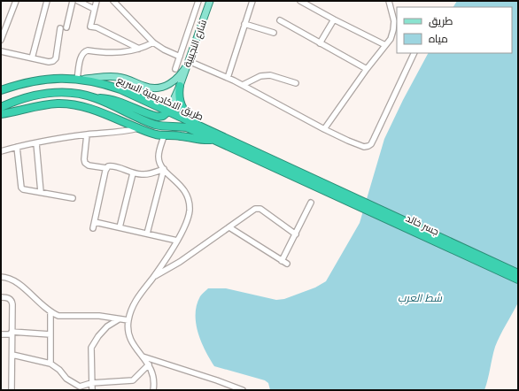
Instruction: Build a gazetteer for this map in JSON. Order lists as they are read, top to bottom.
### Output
{
  "streets": {
    "highway": ["طريق الاكاديمية السريع", "جسر خالد"],
    "main road": ["شارع النجيبية"]
  },
  "crossings": [
    ["شارع النجيبية", "طريق الاكاديمية السريع"]
  ],
  "water": ["شط العرب"],
  "legend": ["طريق", "مياه"]
}
